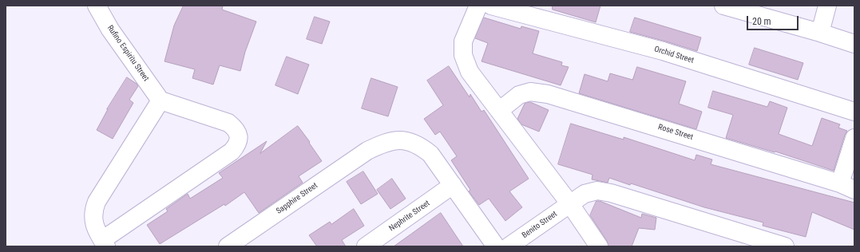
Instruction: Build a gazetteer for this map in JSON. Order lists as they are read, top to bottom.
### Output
{
  "streets": {
    "street": [
      "Rufino Espiritu Street",
      "Orchid Street",
      "Rose Street",
      "Sapphire Street",
      "Nephrite Street",
      "Benito Street"
    ]
  },
  "crossings": [
    ["Sapphire Street", "Nephrite Street"]
  ],
  "scale_bar": "20 m"
}
